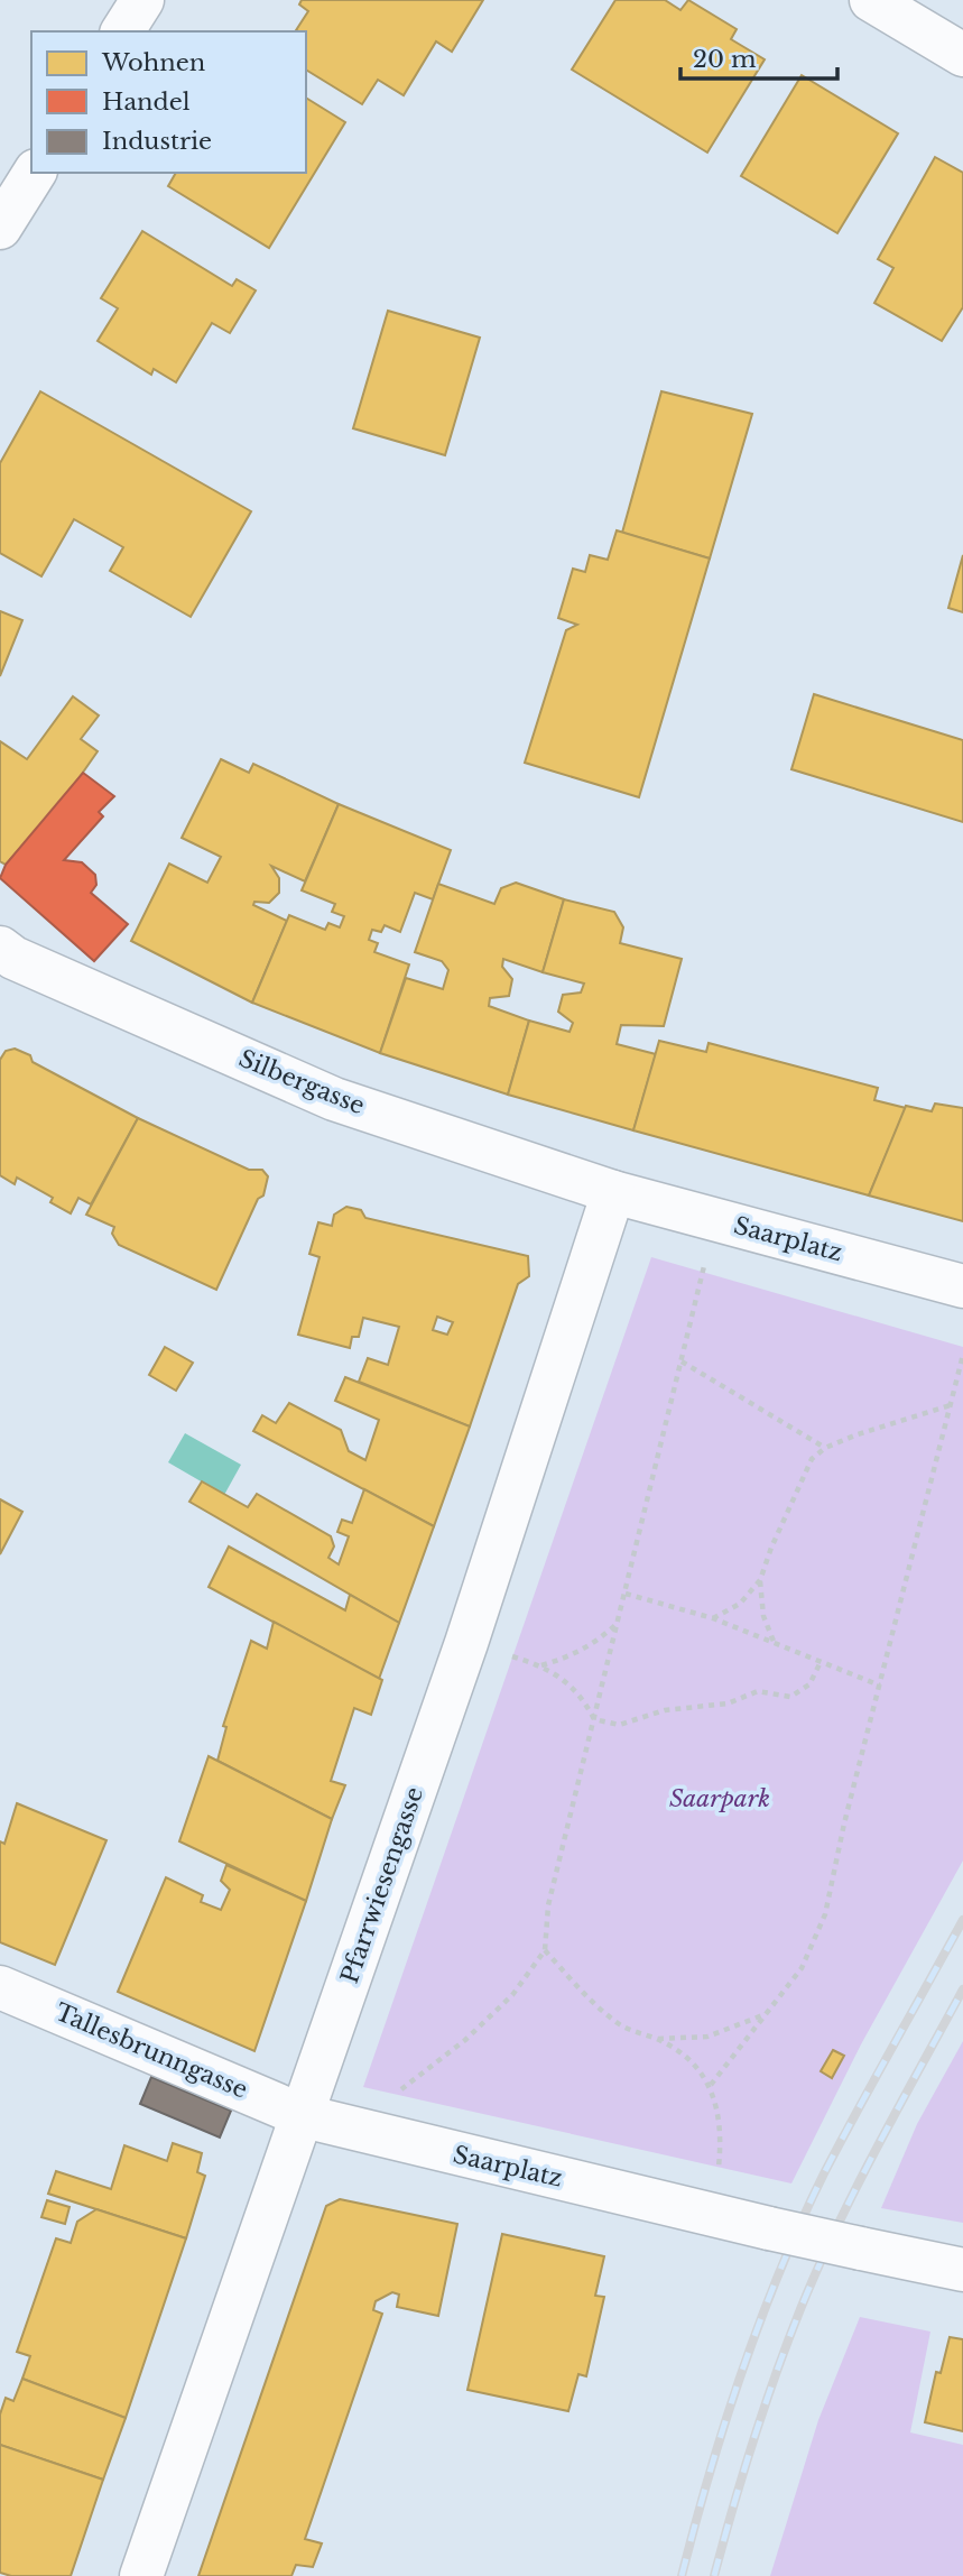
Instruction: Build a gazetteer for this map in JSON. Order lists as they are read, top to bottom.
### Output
{
  "streets": {
    "street": [
      "Silbergasse",
      "Saarplatz",
      "Pfarrwiesengasse",
      "Tallesbrunngasse"
    ]
  },
  "crossings": [
    ["Silbergasse", "Saarplatz"],
    ["Silbergasse", "Pfarrwiesengasse"],
    ["Saarplatz", "Pfarrwiesengasse"],
    ["Saarplatz", "Tallesbrunngasse"],
    ["Pfarrwiesengasse", "Tallesbrunngasse"]
  ],
  "parks": ["Saarpark"],
  "legend": ["Wohnen", "Handel", "Industrie"],
  "scale_bar": "20 m"
}
